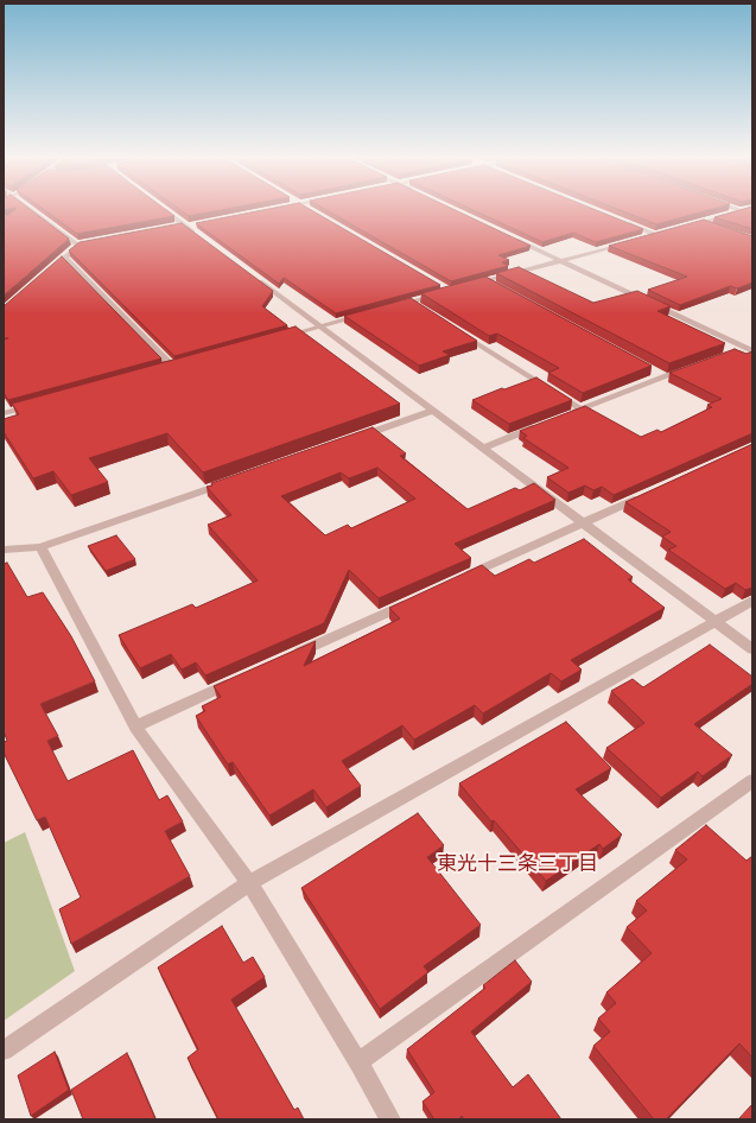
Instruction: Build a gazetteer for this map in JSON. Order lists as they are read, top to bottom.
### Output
{
  "districts": ["東光十三条三丁目"]
}
